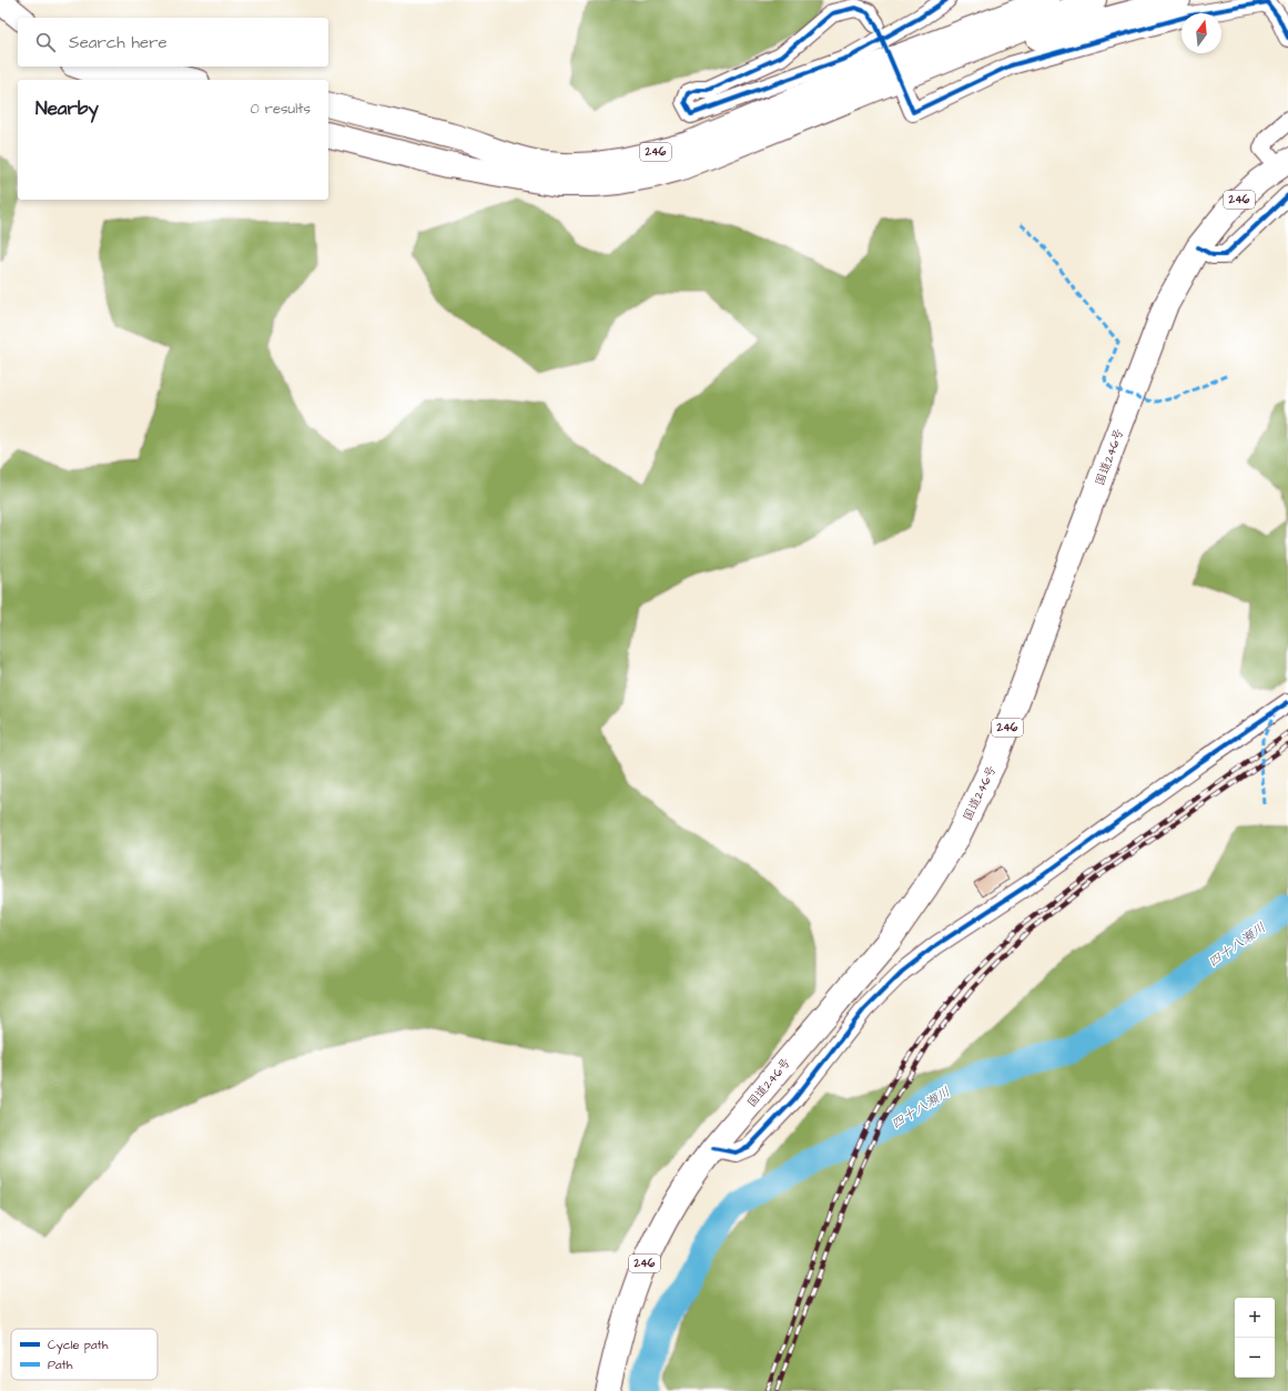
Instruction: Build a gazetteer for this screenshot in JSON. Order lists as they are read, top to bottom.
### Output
{
  "streets": {
    "highway": ["246", "国道246号"]
  },
  "water": ["四十八瀬川"],
  "legend": ["Cycle path", "Path"],
  "north": "top",
  "page": {
    "search": "Search here",
    "heading": ["Nearby", "0 results"],
    "map_buttons": ["+", "−"]
  }
}
